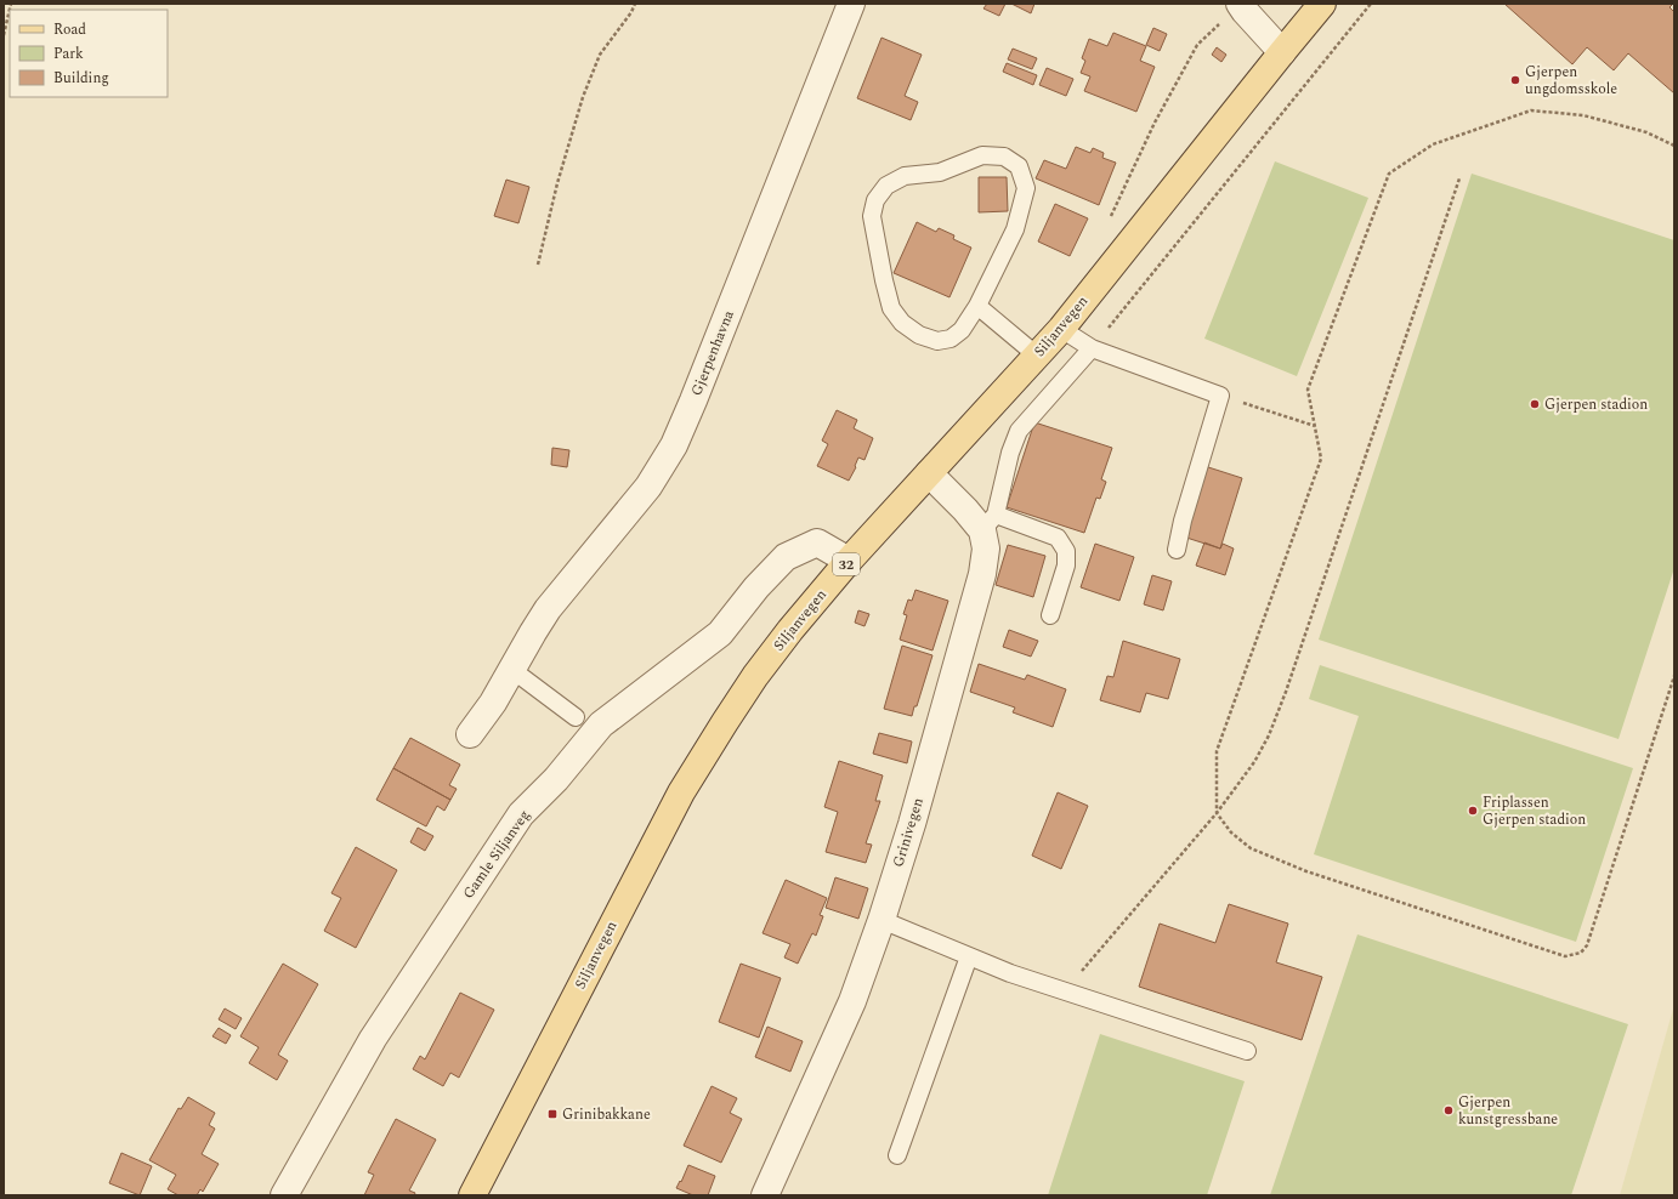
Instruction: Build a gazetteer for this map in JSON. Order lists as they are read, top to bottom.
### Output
{
  "streets": {
    "main road": ["Siljanvegen", "32"],
    "street": ["Gjerpenhavna", "Grinivegen", "Gamle Siljanveg"]
  },
  "crossings": [
    ["Siljanvegen", "Gamle Siljanveg"]
  ],
  "places": {
    "other": [
      "Gjerpen ungdomsskole",
      "Gjerpen stadion",
      "Friplassen Gjerpen stadion",
      "Gjerpen kunstgressbane"
    ],
    "transit": ["Grinibakkane"]
  },
  "legend": ["Road", "Park", "Building"]
}
